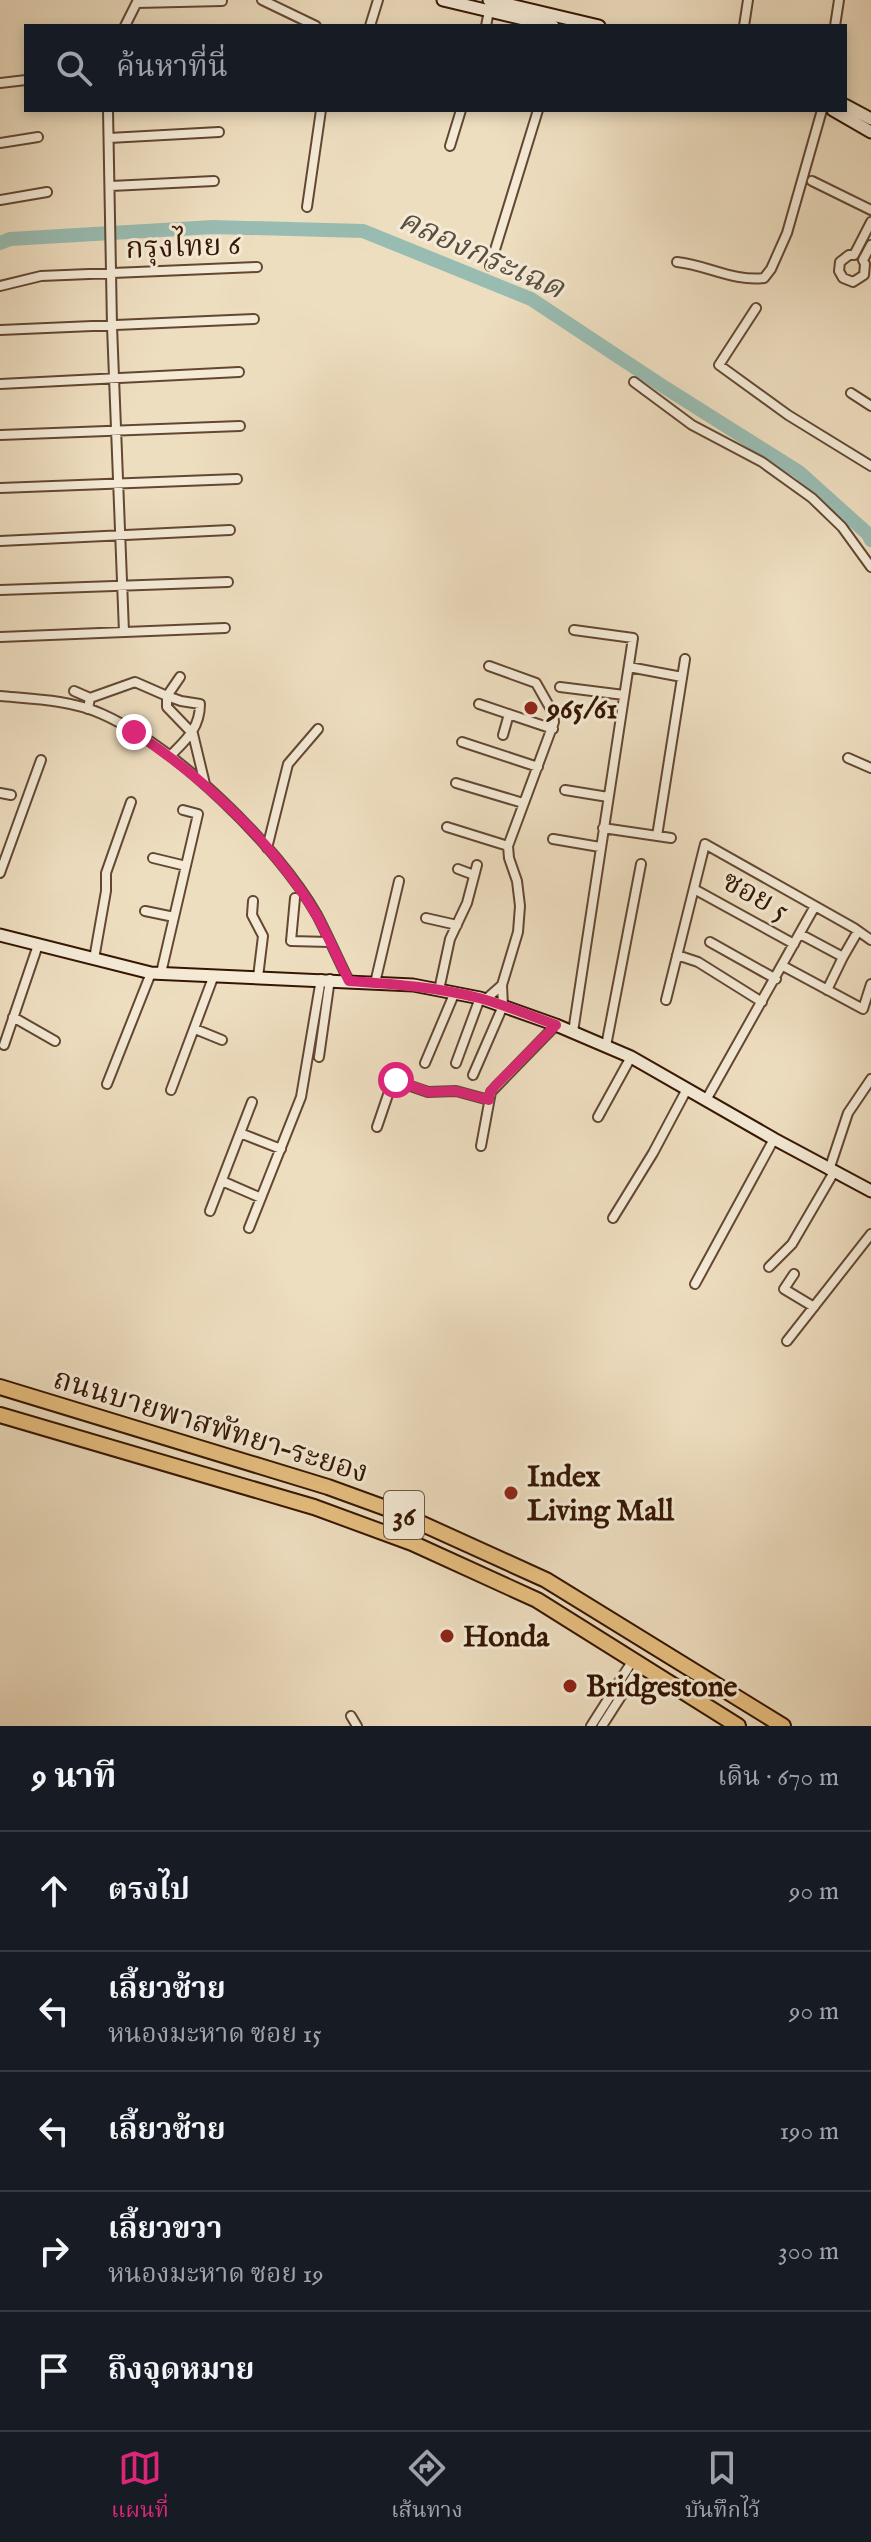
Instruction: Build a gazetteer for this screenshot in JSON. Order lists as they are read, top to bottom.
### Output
{
  "streets": {
    "highway": ["ถนนบายพาสพัทยา–ระยอง", "36"],
    "street": ["กรุงไทย 6", "ซอย 5"]
  },
  "water": ["คลองกระเฉด"],
  "places": [
    "965/61",
    "Index Living Mall",
    "Honda",
    "Bridgestone"
  ],
  "page": {
    "search": "ค้นหาที่นี่",
    "heading": ["9 นาที", "เดิน · 670 m"],
    "list": [
      ["ตรงไป", "90 m"],
      ["เลี้ยวซ้าย", "หนองมะหาด ซอย 15", "90 m"],
      ["เลี้ยวซ้าย", "190 m"],
      ["เลี้ยวขวา", "หนองมะหาด ซอย 19", "300 m"],
      "ถึงจุดหมาย"
    ],
    "nav": ["แผนที่", "เส้นทาง", "บันทึกไว้"]
  }
}
